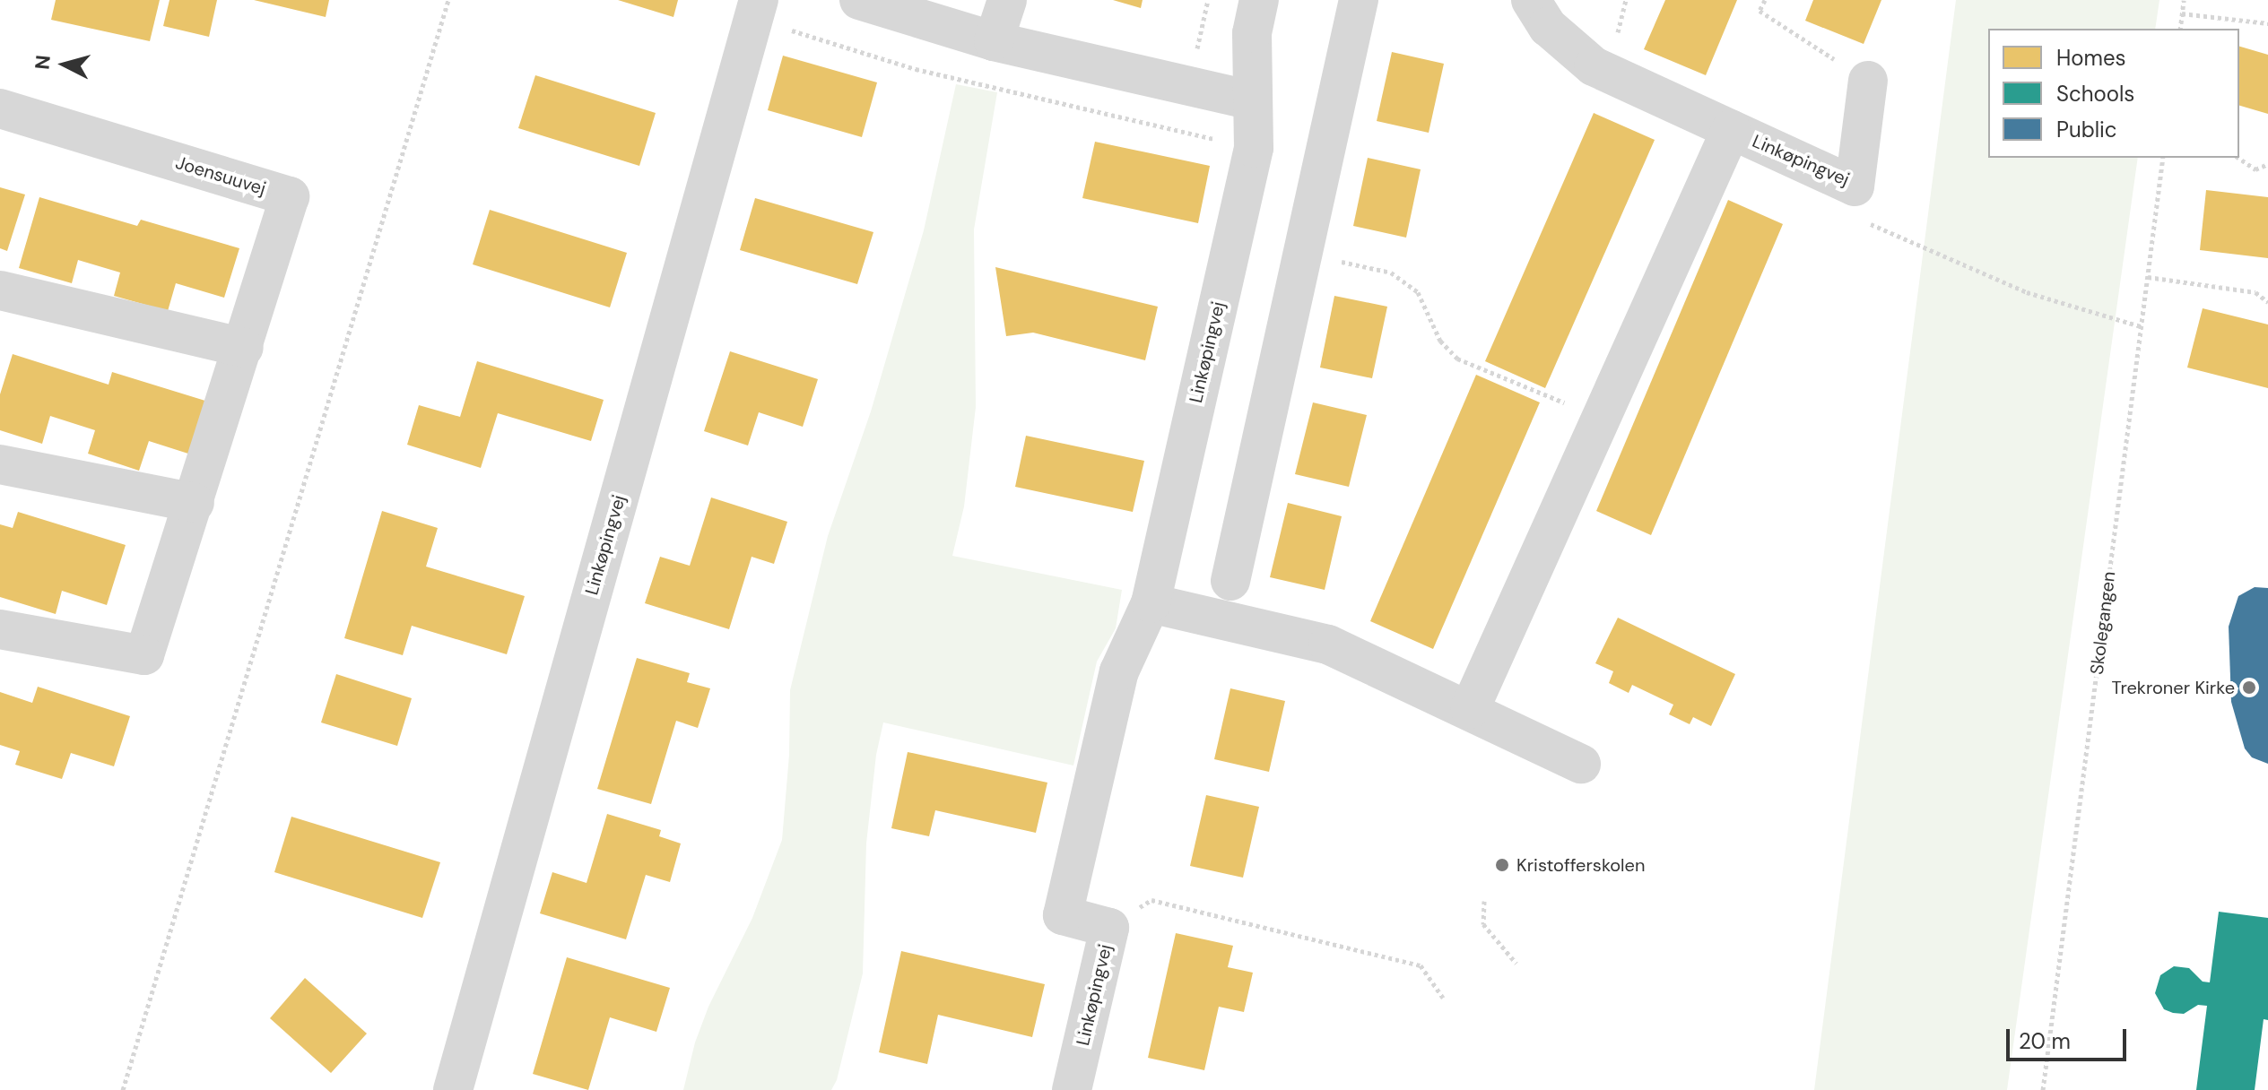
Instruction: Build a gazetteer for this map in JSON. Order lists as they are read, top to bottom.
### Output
{
  "streets": {
    "street": ["Linkøpingvej", "Joensuuvej"],
    "path": ["Skolegangen"]
  },
  "places": ["Trekroner Kirke", "Kristofferskolen"],
  "legend": ["Homes", "Schools", "Public"],
  "scale_bar": "20 m",
  "north": "left"
}
